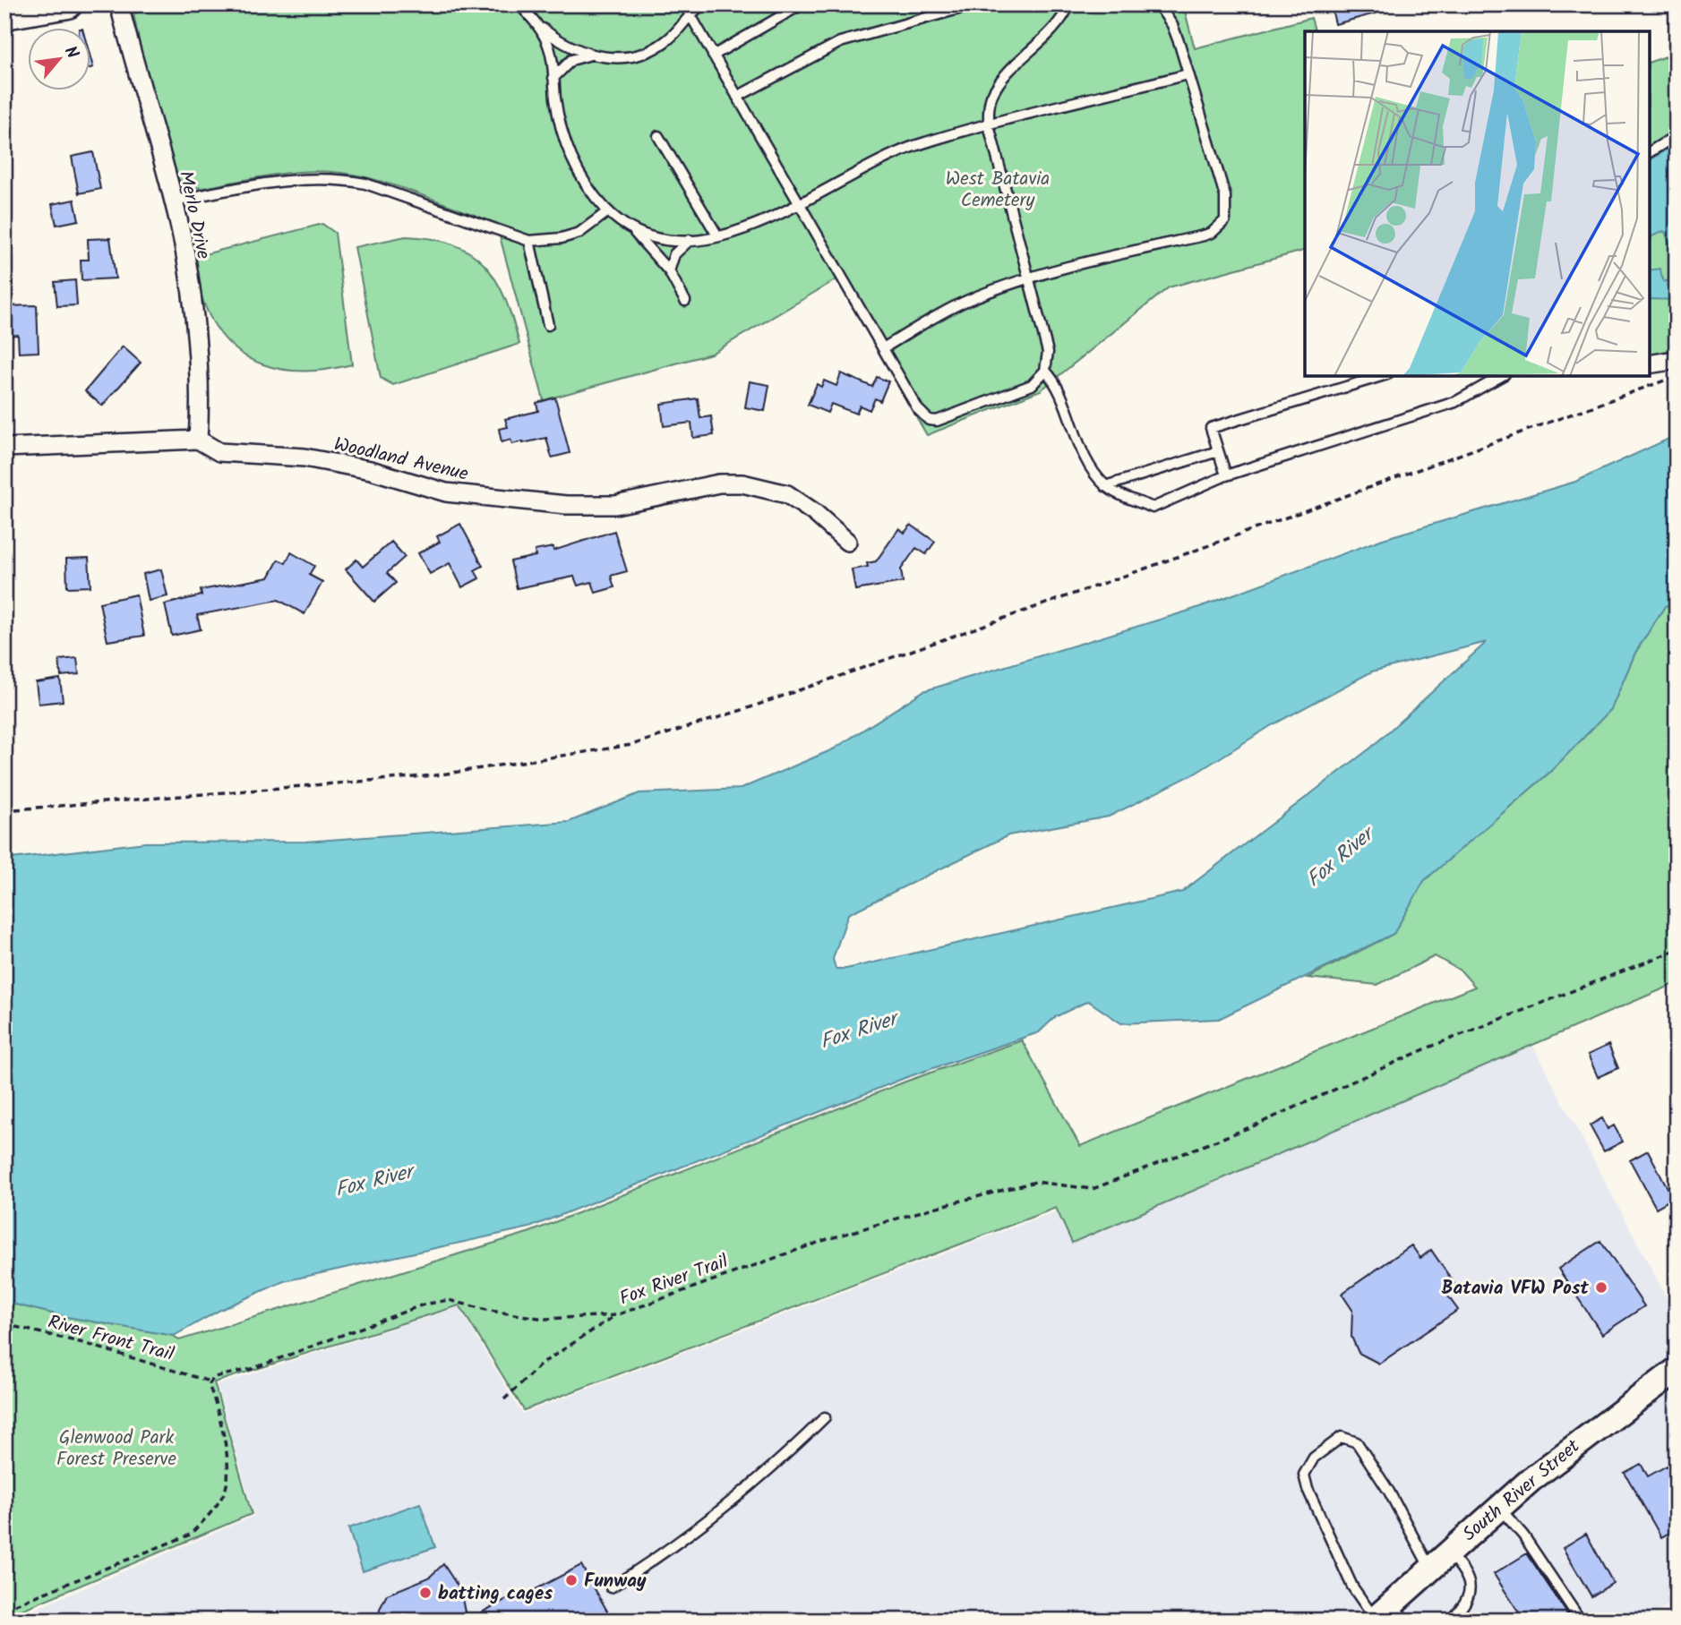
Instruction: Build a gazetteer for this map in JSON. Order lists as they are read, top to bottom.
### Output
{
  "streets": {
    "main road": ["South River Street"],
    "street": ["Merlo Drive", "Woodland Avenue"],
    "path": ["Fox River Trail", "River Front Trail"]
  },
  "crossings": [
    ["Merlo Drive", "Woodland Avenue"],
    ["Fox River Trail", "River Front Trail"]
  ],
  "water": ["Fox River"],
  "parks": ["West Batavia Cemetery", "Glenwood Park Forest Preserve"],
  "places": ["Batavia VFW Post", "Funway", "batting cages"],
  "north": "top right"
}
